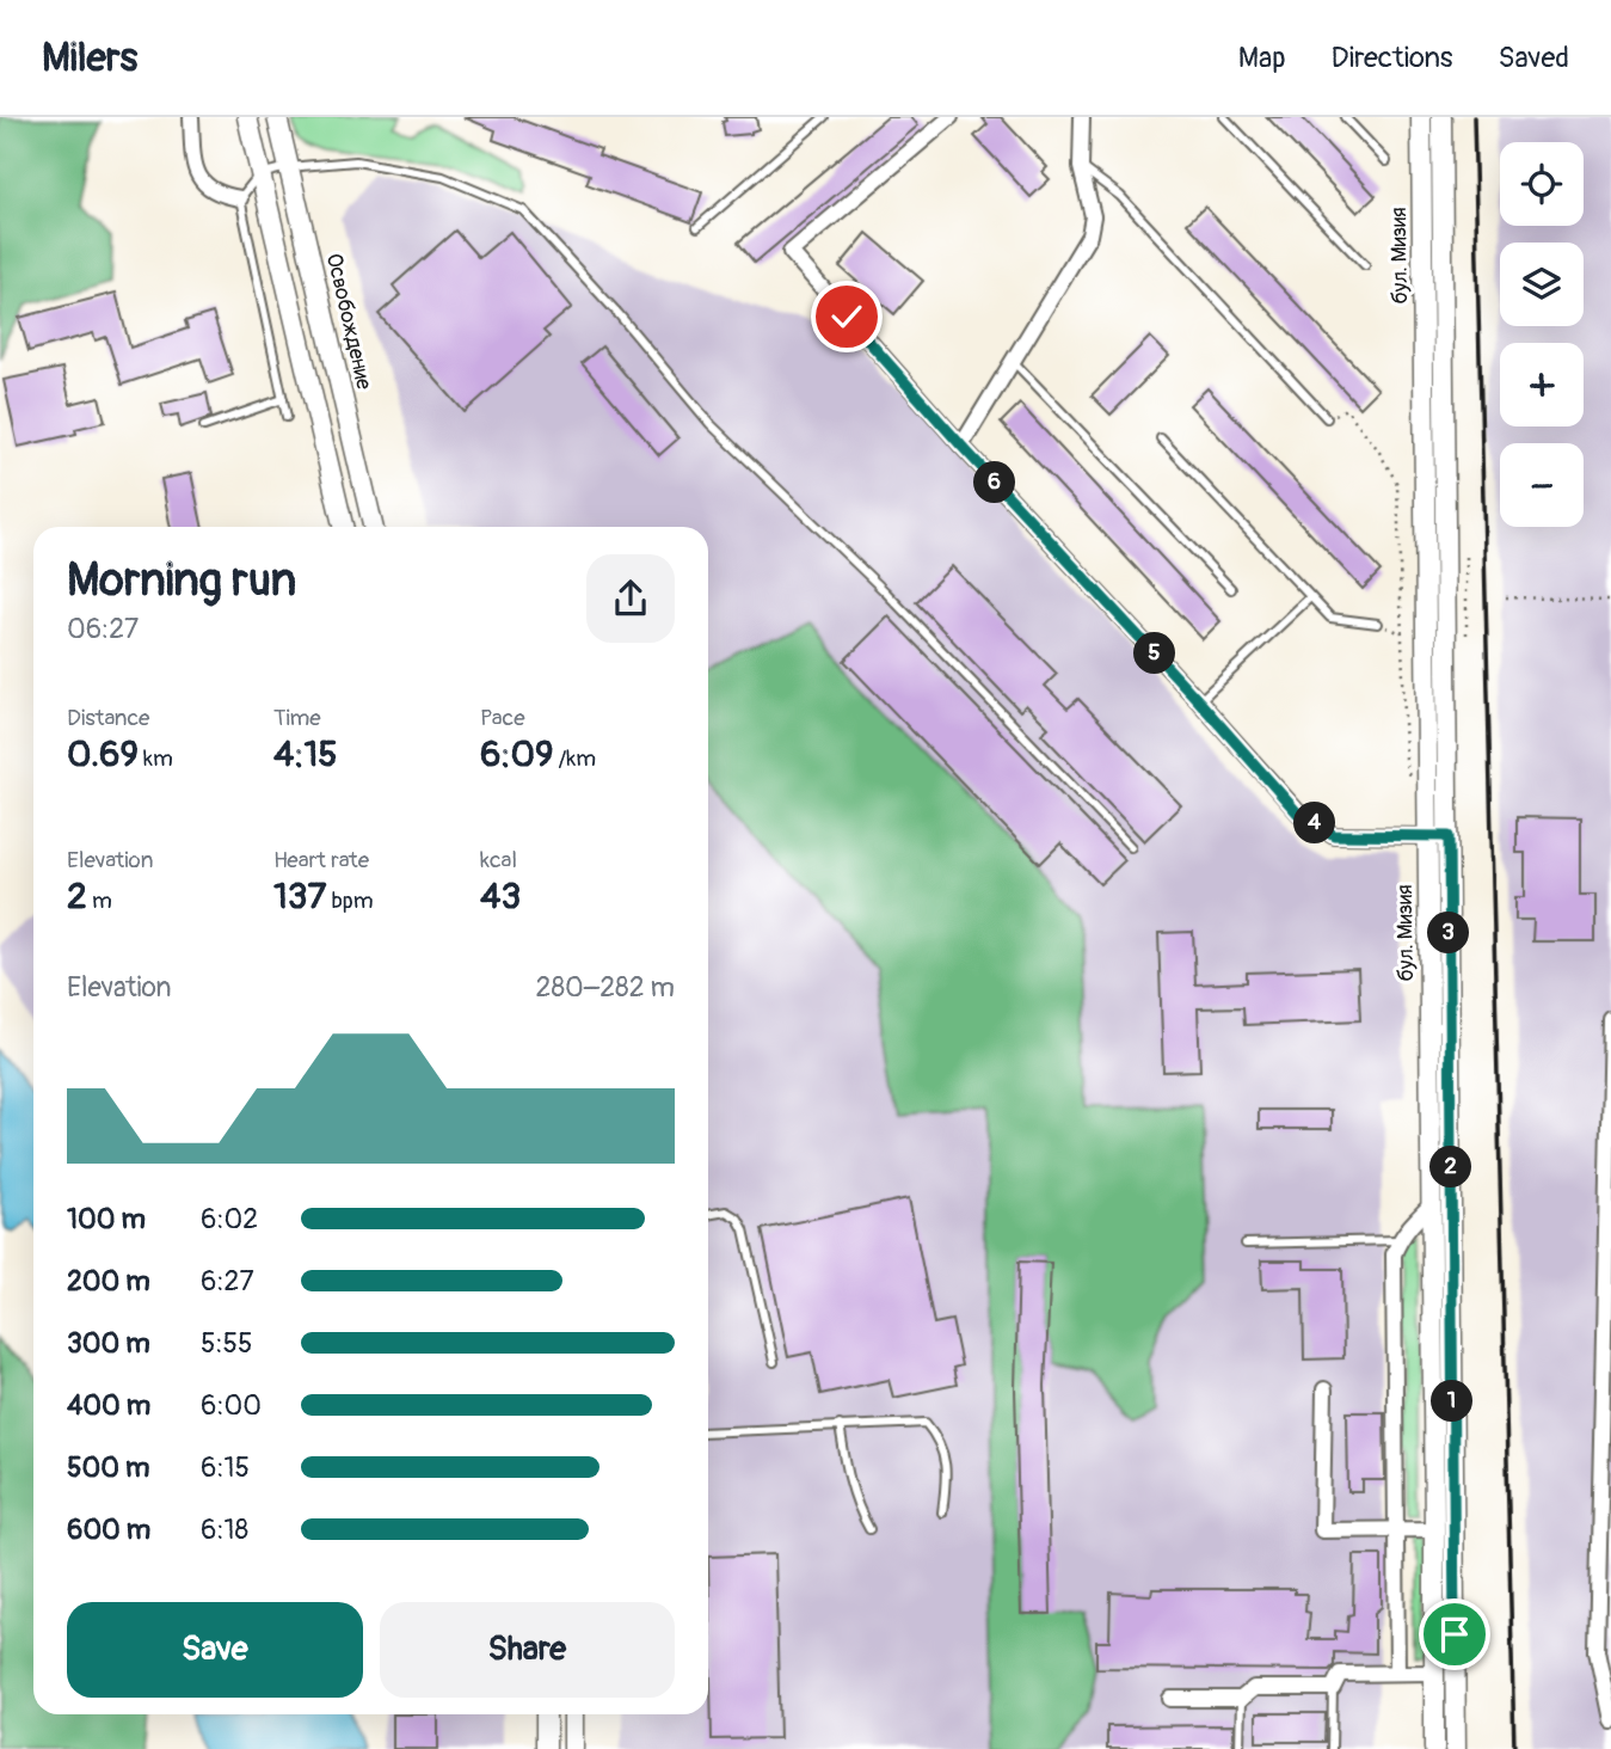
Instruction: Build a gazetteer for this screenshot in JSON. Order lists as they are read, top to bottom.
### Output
{
  "streets": {
    "street": ["бул. Мизия", "Освобождение"]
  },
  "page": {
    "header": "Milers",
    "nav": ["Map", "Directions", "Saved"],
    "map_buttons": ["+", "−"],
    "pins": [
      "6",
      "5",
      "4",
      "3",
      "2",
      "1"
    ],
    "heading": ["Morning run", "06:27"],
    "stats": [
      ["Distance", "0.69 km"],
      ["Time", "4:15"],
      ["Pace", "6:09 /km"],
      ["Elevation", "2 m"],
      ["Heart rate", "137 bpm"],
      ["kcal", "43"]
    ],
    "chart": ["Elevation", "280–282 m"],
    "list": [
      {
        "name": "100 m",
        "note": "6:02"
      },
      {
        "name": "200 m",
        "note": "6:27"
      },
      {
        "name": "300 m",
        "note": "5:55"
      },
      {
        "name": "400 m",
        "note": "6:00"
      },
      {
        "name": "500 m",
        "note": "6:15"
      },
      {
        "name": "600 m",
        "note": "6:18"
      }
    ],
    "buttons": ["Save", "Share"]
  }
}
